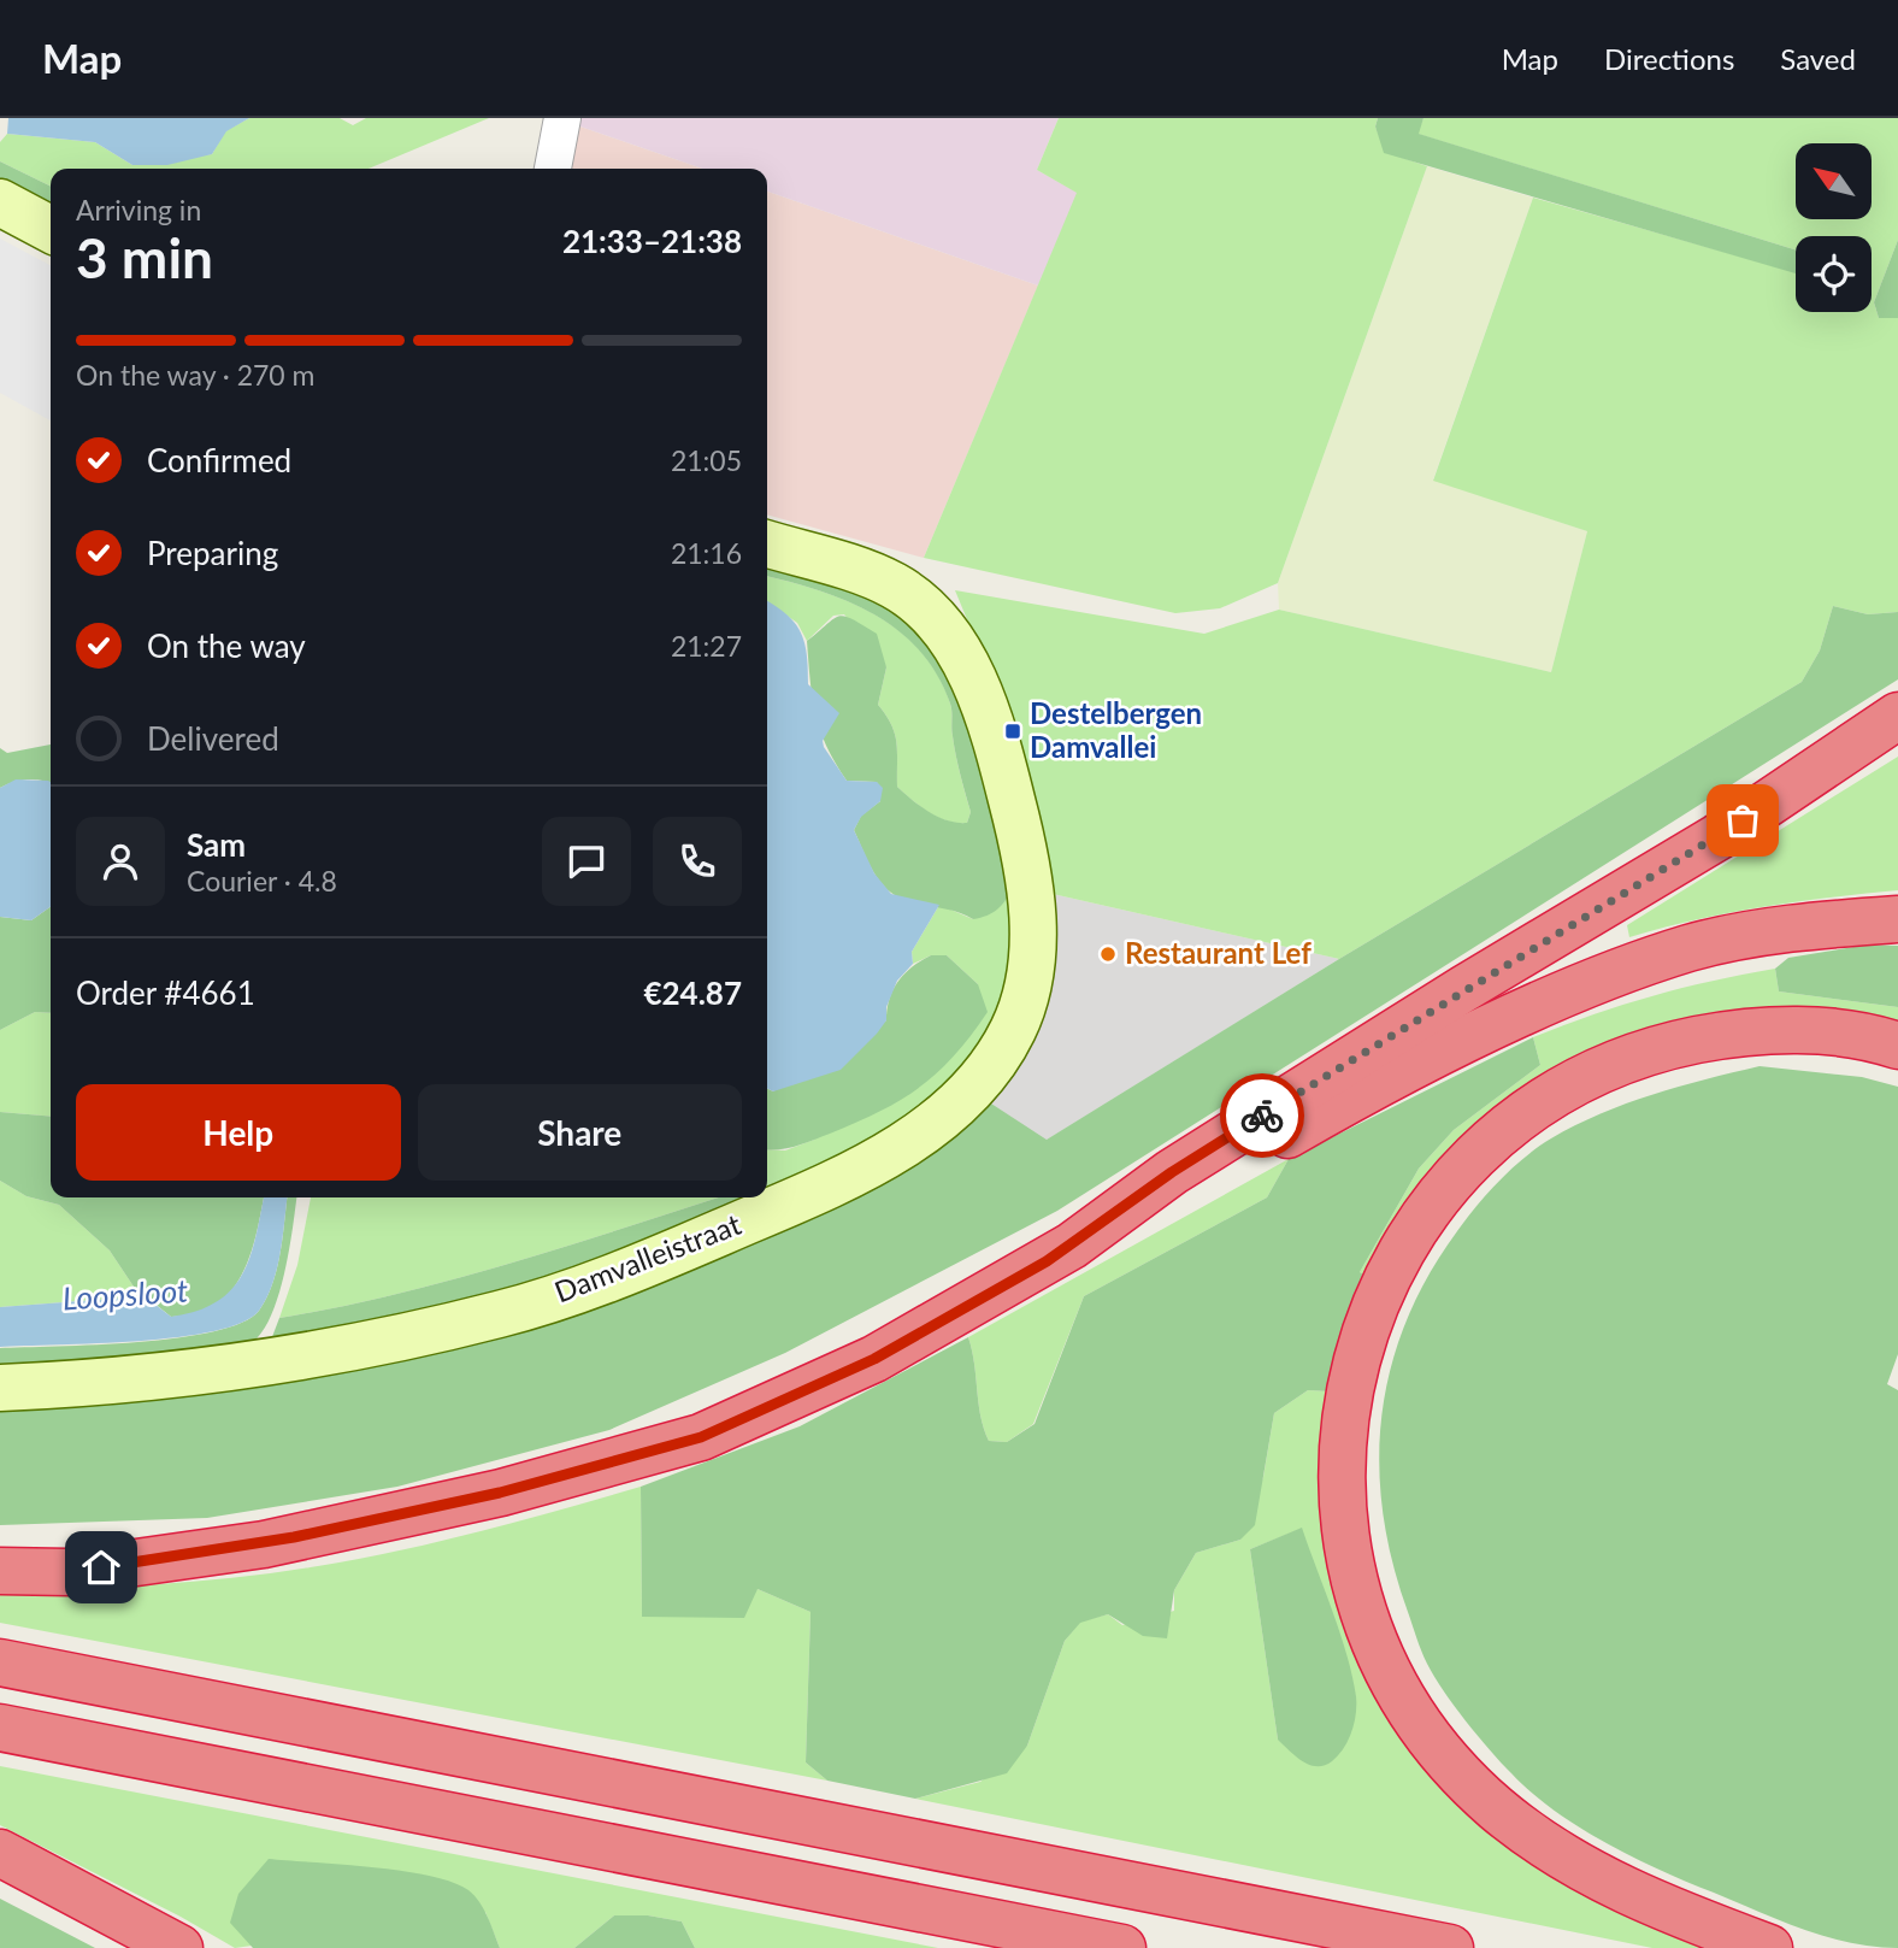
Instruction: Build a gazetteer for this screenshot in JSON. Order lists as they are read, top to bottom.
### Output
{
  "streets": {
    "street": ["Damvalleistraat"]
  },
  "water": ["Loopsloot"],
  "places": {
    "transit": ["Destelbergen Damvallei"],
    "other": ["Restaurant Lef"]
  },
  "north": "top left",
  "page": {
    "header": "Map",
    "nav": ["Map", "Directions", "Saved"],
    "heading": ["3 min", "Arriving in", "21:33–21:38"],
    "panel": [
      "Sam",
      "Courier · 4.8",
      "Order #4661",
      "€24.87"
    ],
    "bar": "On the way · 270 m",
    "list": [
      ["Confirmed", "21:05"],
      ["Preparing", "21:16"],
      ["On the way", "21:27"],
      "Delivered"
    ],
    "buttons": ["Help", "Share"]
  }
}
